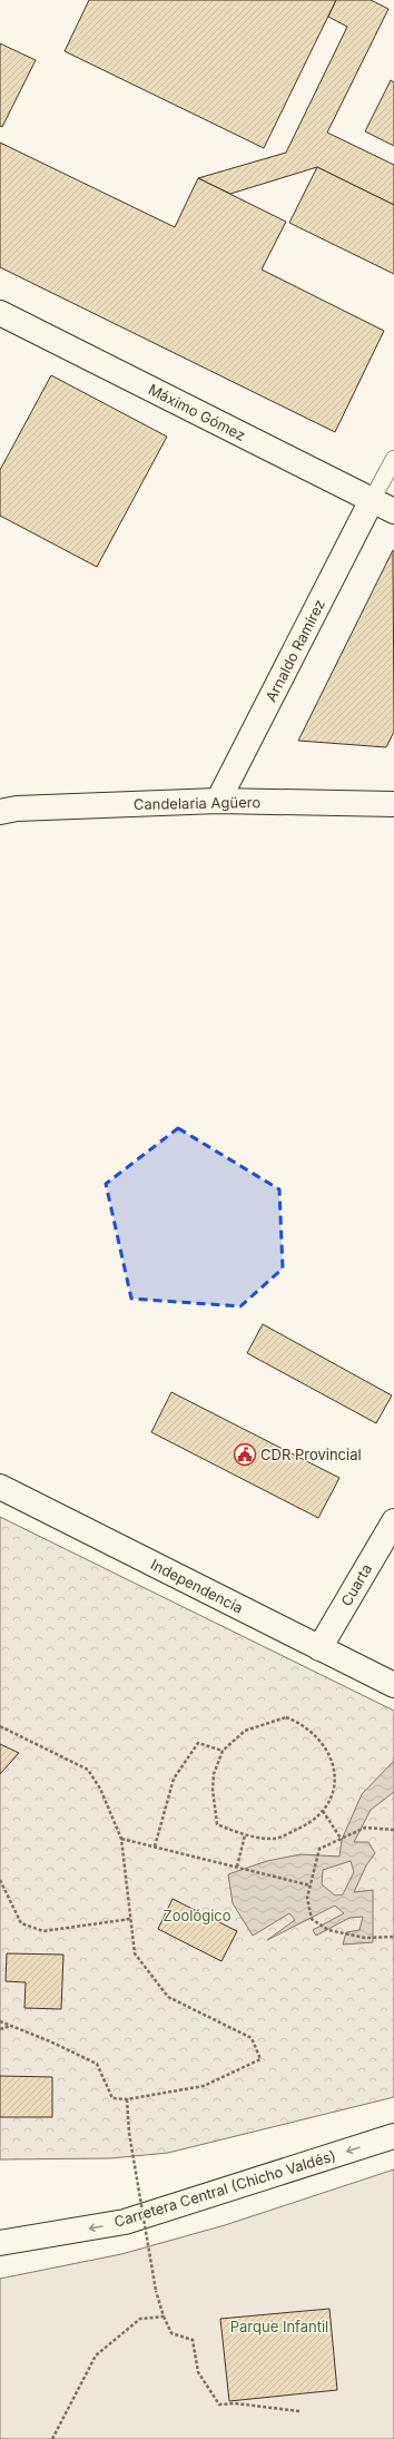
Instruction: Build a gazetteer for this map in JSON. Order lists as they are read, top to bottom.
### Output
{
  "streets": {
    "street": [
      "Máximo Gómez",
      "Arnaldo Ramírez",
      "Candelaria Agüero",
      "Cuarta",
      "Independencia",
      "Carretera Central (Chicho Valdés)"
    ]
  },
  "crossings": [
    ["Máximo Gómez", "Arnaldo Ramírez"],
    ["Arnaldo Ramírez", "Candelaria Agüero"],
    ["Cuarta", "Independencia"]
  ],
  "one_way": ["Carretera Central (Chicho Valdés)"],
  "parks": ["Zoológico", "Parque Infantil"],
  "places": {
    "public building": ["CDR Provincial"]
  }
}
